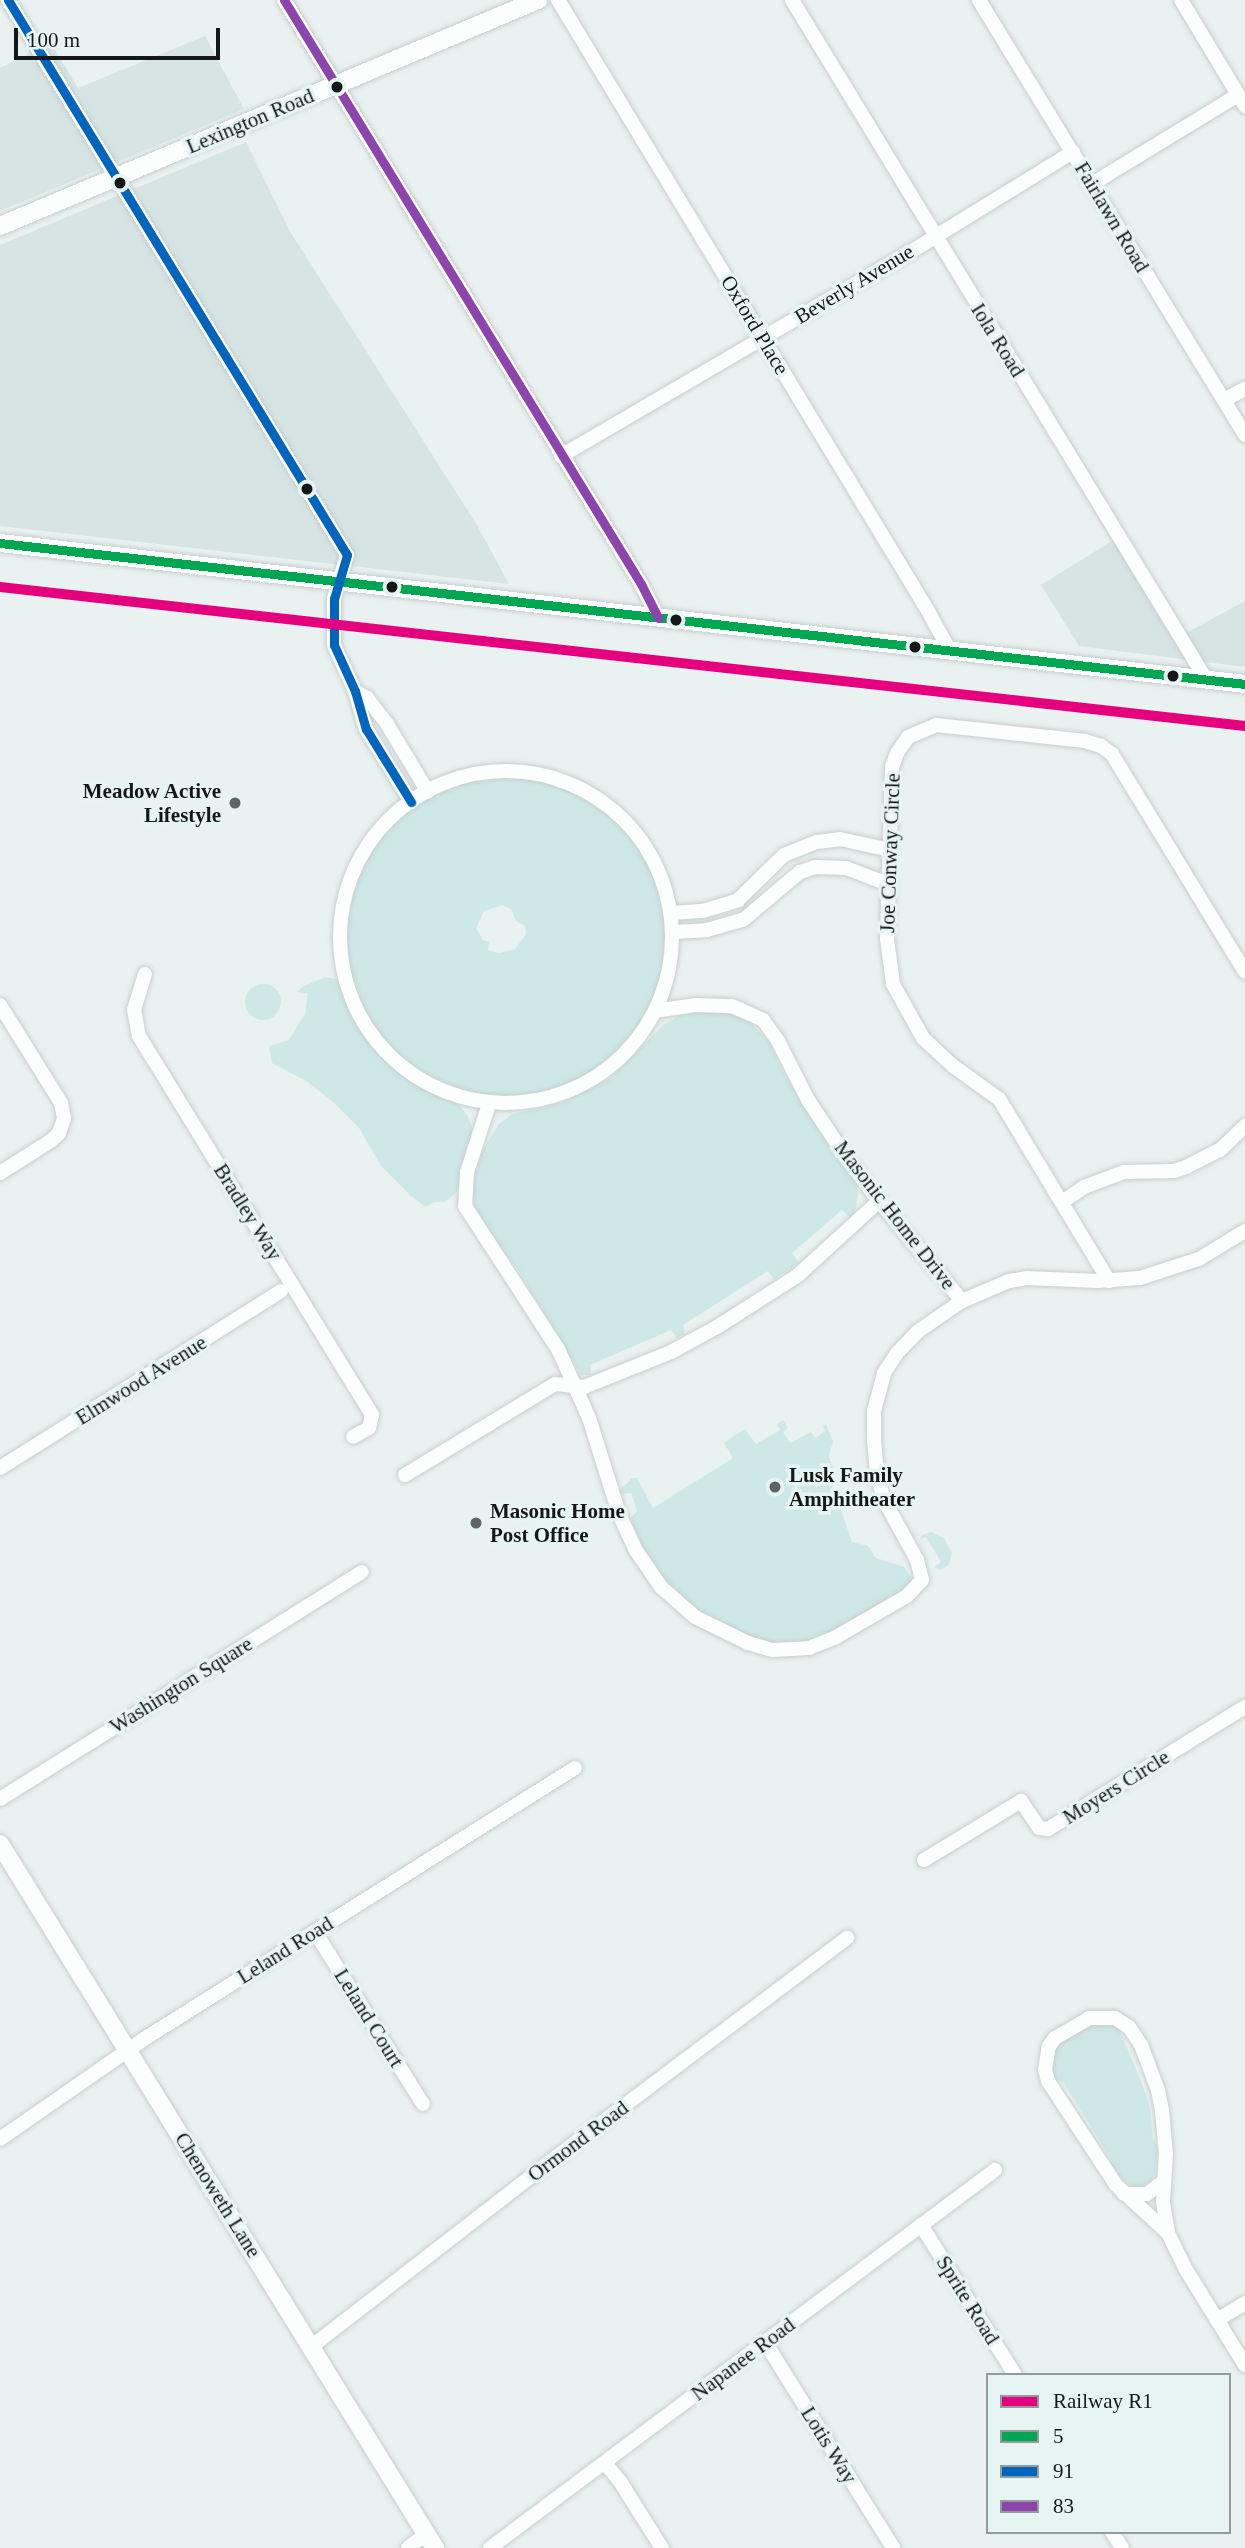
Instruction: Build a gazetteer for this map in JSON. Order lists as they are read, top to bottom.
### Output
{
  "streets": {
    "main road": ["Lexington Road", "Chenoweth Lane"],
    "street": [
      "Fairlawn Road",
      "Beverly Avenue",
      "Oxford Place",
      "Iola Road",
      "Joe Conway Circle",
      "Bradley Way",
      "Masonic Home Drive",
      "Elmwood Avenue",
      "Washington Square",
      "Moyers Circle",
      "Leland Road",
      "Leland Court",
      "Ormond Road",
      "Sprite Road",
      "Napanee Road",
      "Lotis Way"
    ]
  },
  "crossings": [
    ["Fairlawn Road", "Beverly Avenue"],
    ["Beverly Avenue", "Oxford Place"],
    ["Beverly Avenue", "Iola Road"],
    ["Leland Road", "Leland Court"],
    ["Leland Road", "Chenoweth Lane"],
    ["Ormond Road", "Chenoweth Lane"],
    ["Sprite Road", "Napanee Road"],
    ["Napanee Road", "Lotis Way"]
  ],
  "places": ["Meadow Active Lifestyle", "Lusk Family Amphitheater", "Masonic Home Post Office"],
  "lines": [
    "transit line 91",
    "transit line 83",
    "transit line 5",
    "rail line R1"
  ],
  "legend": [
    "Railway R1",
    "5",
    "91",
    "83"
  ],
  "scale_bar": "100 m"
}
